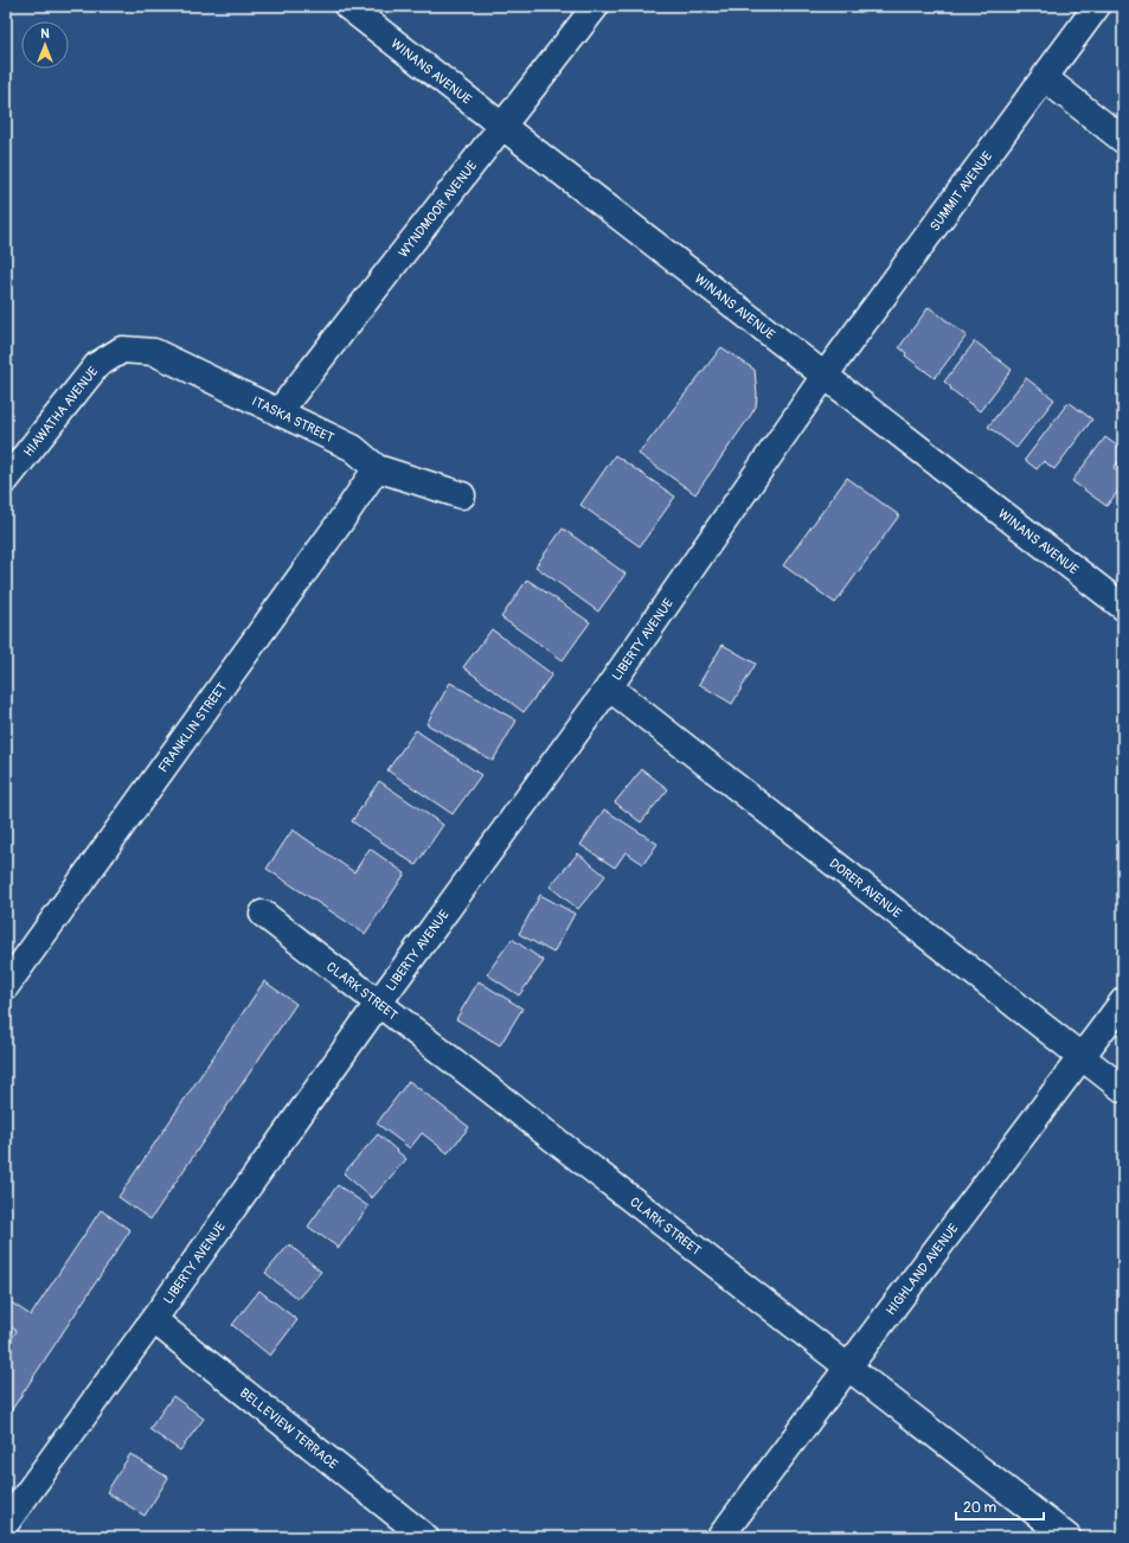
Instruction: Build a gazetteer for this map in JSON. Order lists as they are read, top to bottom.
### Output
{
  "streets": {
    "street": [
      "WINANS AVENUE",
      "SUMMIT AVENUE",
      "WYNDMOOR AVENUE",
      "HIAWATHA AVENUE",
      "ITASKA STREET",
      "LIBERTY AVENUE",
      "FRANKLIN STREET",
      "DORER AVENUE",
      "CLARK STREET",
      "HIGHLAND AVENUE",
      "BELLEVIEW TERRACE"
    ]
  },
  "crossings": [
    ["WINANS AVENUE", "SUMMIT AVENUE"],
    ["WINANS AVENUE", "WYNDMOOR AVENUE"],
    ["WINANS AVENUE", "LIBERTY AVENUE"],
    ["SUMMIT AVENUE", "LIBERTY AVENUE"],
    ["WYNDMOOR AVENUE", "ITASKA STREET"],
    ["HIAWATHA AVENUE", "ITASKA STREET"],
    ["ITASKA STREET", "FRANKLIN STREET"],
    ["LIBERTY AVENUE", "DORER AVENUE"],
    ["LIBERTY AVENUE", "CLARK STREET"],
    ["LIBERTY AVENUE", "BELLEVIEW TERRACE"],
    ["DORER AVENUE", "HIGHLAND AVENUE"],
    ["CLARK STREET", "HIGHLAND AVENUE"]
  ],
  "scale_bar": "20 m",
  "north": "top"
}
